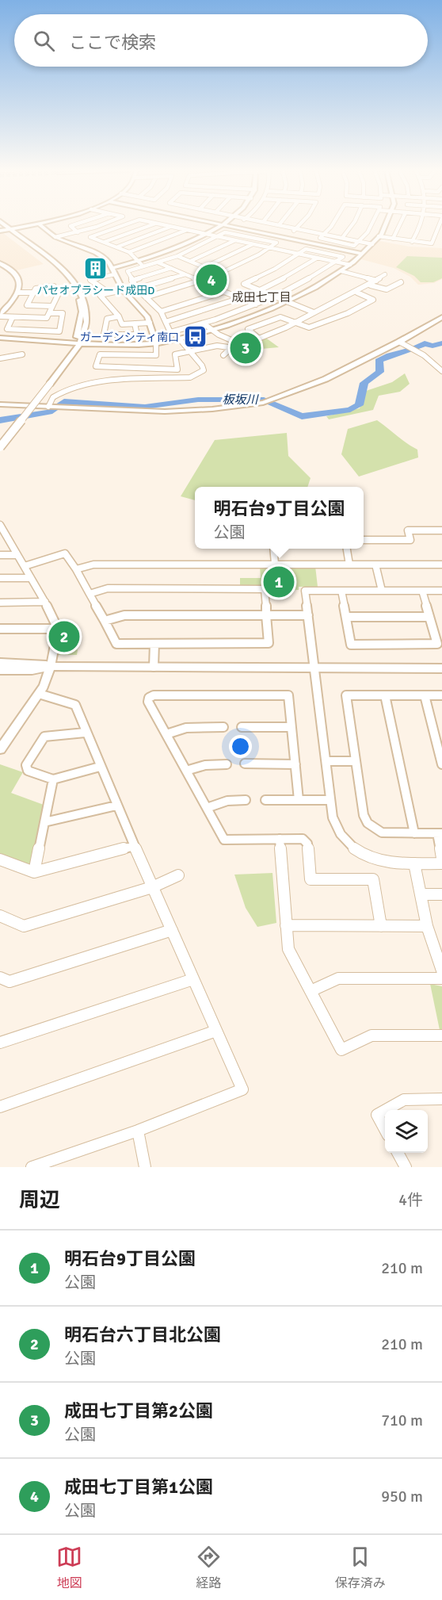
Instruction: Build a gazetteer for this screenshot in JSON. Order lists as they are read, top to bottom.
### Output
{
  "districts": ["成田七丁目"],
  "water": ["板坂川"],
  "places": {
    "building": ["パセオプラシード成田D"],
    "bus stop": ["ガーデンシティ南口"]
  },
  "page": {
    "search": "ここで検索",
    "pins": [
      "4",
      "3",
      "1",
      "2"
    ],
    "popup": ["明石台9丁目公園", "公園"],
    "heading": ["周辺", "4件"],
    "list": [
      {
        "mark": "1",
        "name": "明石台9丁目公園",
        "note": "公園",
        "value": "210 m"
      },
      {
        "mark": "2",
        "name": "明石台六丁目北公園",
        "note": "公園",
        "value": "210 m"
      },
      {
        "mark": "3",
        "name": "成田七丁目第2公園",
        "note": "公園",
        "value": "710 m"
      },
      {
        "mark": "4",
        "name": "成田七丁目第1公園",
        "note": "公園",
        "value": "950 m"
      }
    ],
    "nav": ["地図", "経路", "保存済み"]
  }
}
